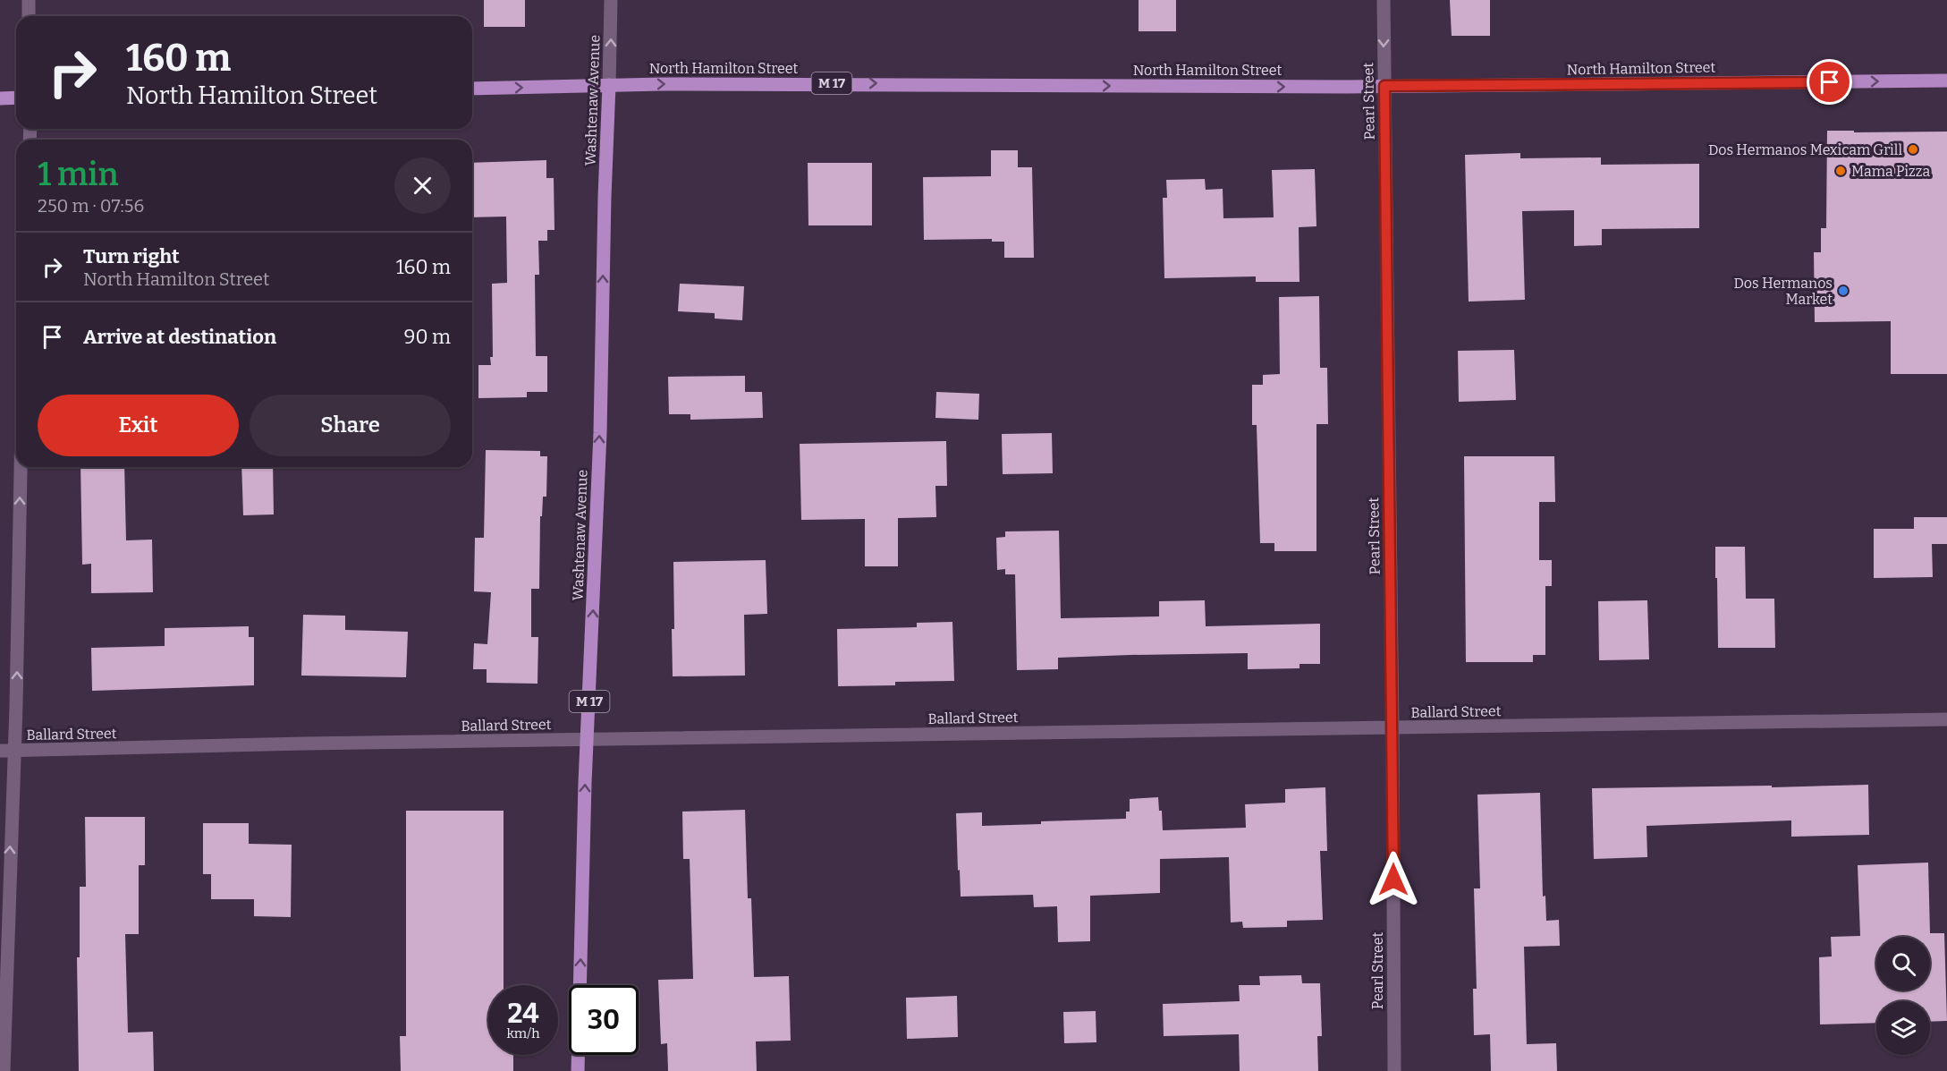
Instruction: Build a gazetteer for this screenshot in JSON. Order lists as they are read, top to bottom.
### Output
{
  "streets": {
    "main road": ["North Hamilton Street", "M 17", "Washtenaw Avenue"],
    "street": ["Pearl Street", "Ballard Street"]
  },
  "crossings": [
    ["North Hamilton Street", "Washtenaw Avenue"],
    ["North Hamilton Street", "Pearl Street"],
    ["Washtenaw Avenue", "Ballard Street"],
    ["Pearl Street", "Ballard Street"]
  ],
  "one_way": ["North Hamilton Street", "Washtenaw Avenue"],
  "places": ["Dos Hermanos Mexicam Grill", "Mama Pizza", "Dos Hermanos Market"],
  "page": {
    "turn": ["160 m", "North Hamilton Street"],
    "heading": ["1 min", "250 m · 07:56"],
    "list": [
      {
        "name": "Turn right",
        "note": "North Hamilton Street",
        "value": "160 m"
      },
      {
        "name": "Arrive at destination",
        "value": "90 m"
      }
    ],
    "buttons": ["Exit", "Share"],
    "speed": "24 km/h",
    "limit": "30"
  }
}
